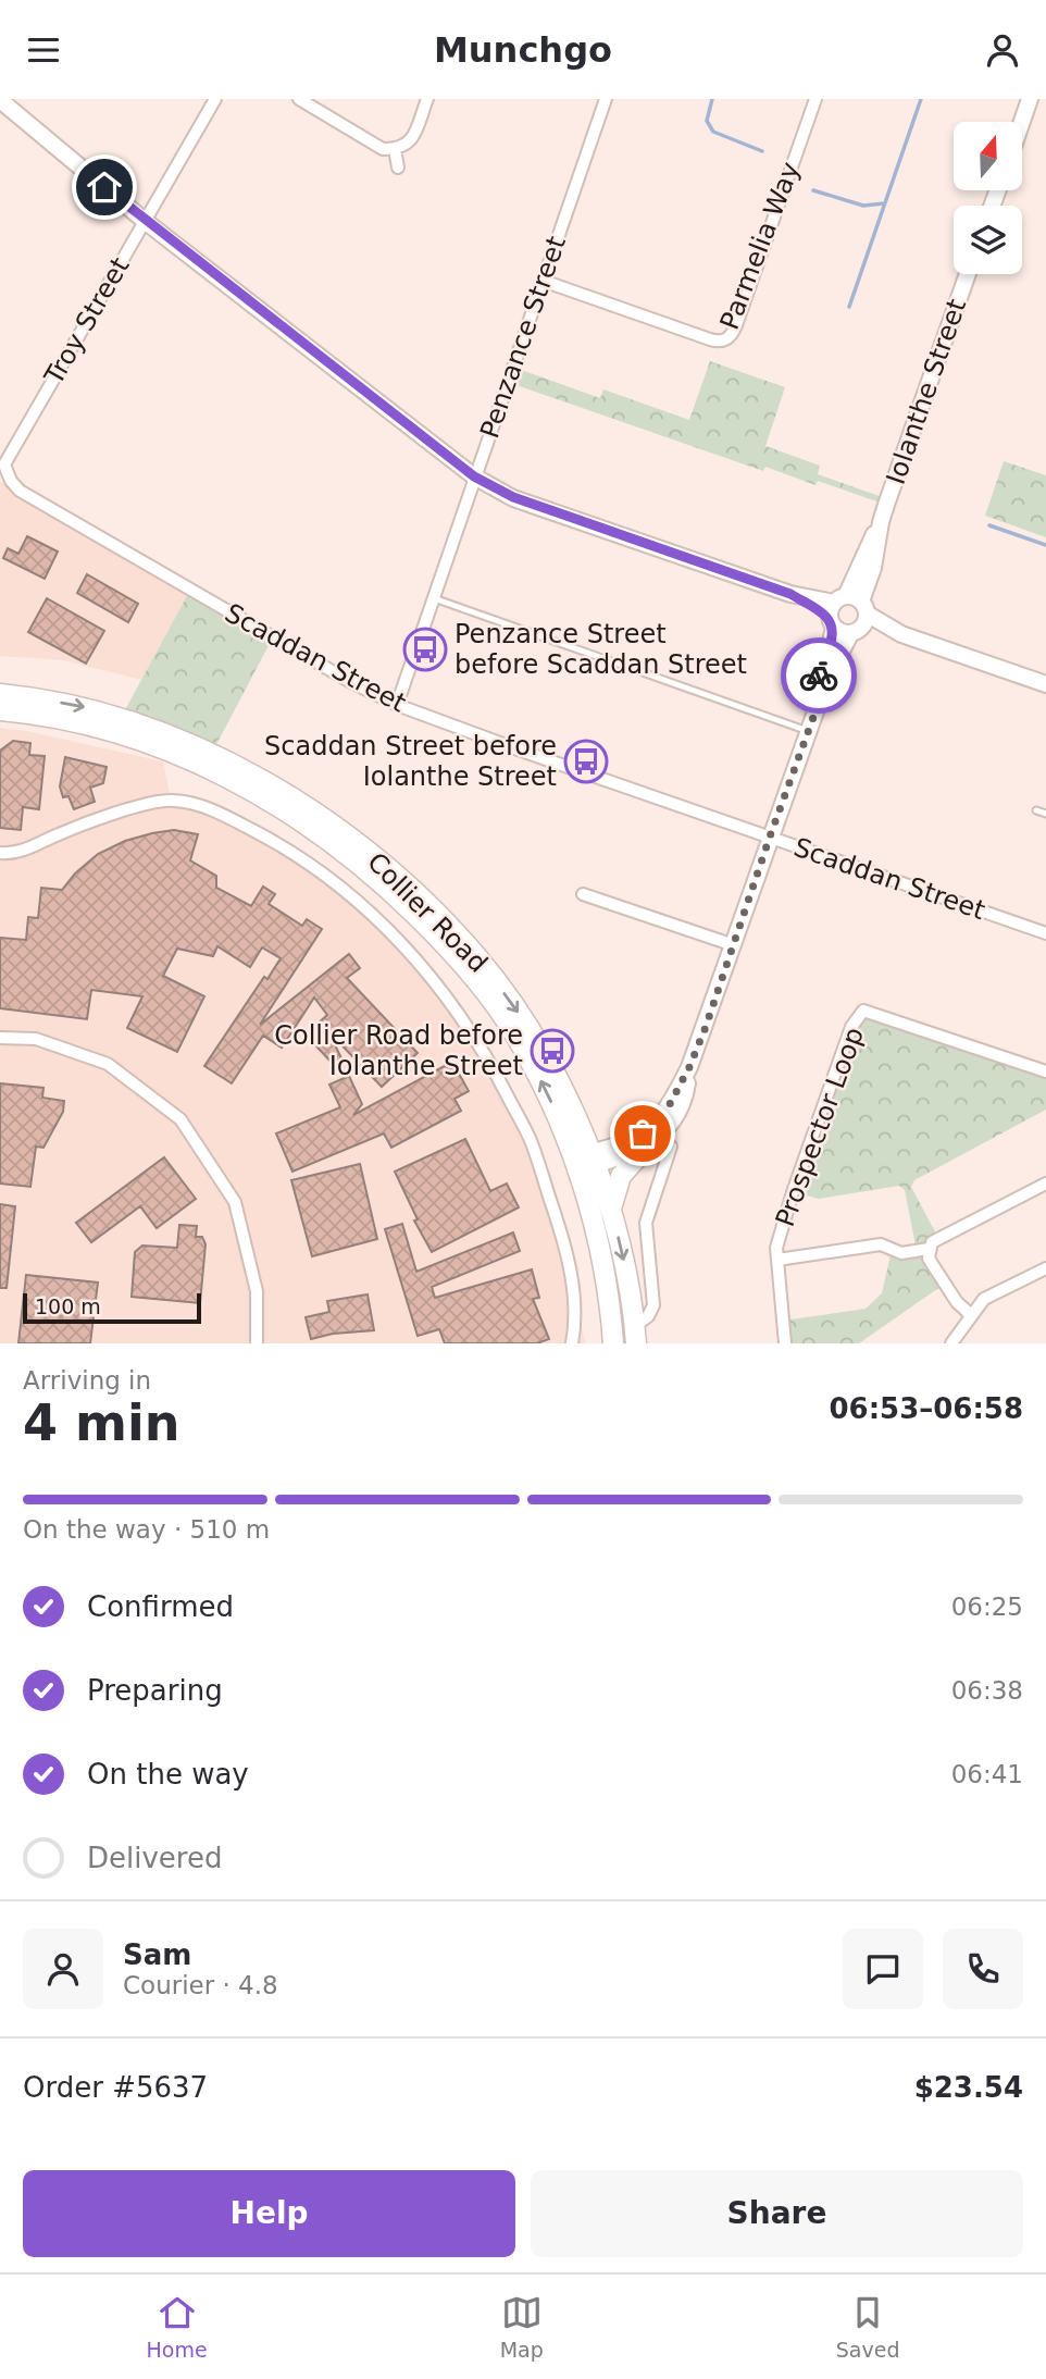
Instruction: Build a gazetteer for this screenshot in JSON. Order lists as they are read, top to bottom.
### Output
{
  "streets": {
    "main road": ["Collier Road"],
    "street": [
      "Parmelia Way",
      "Troy Street",
      "Penzance Street",
      "Iolanthe Street",
      "Scaddan Street",
      "Prospector Loop"
    ]
  },
  "crossings": [
    ["Parmelia Way", "Penzance Street"],
    ["Troy Street", "Scaddan Street"],
    ["Penzance Street", "Scaddan Street"],
    ["Iolanthe Street", "Scaddan Street"],
    ["Iolanthe Street", "Collier Road"]
  ],
  "places": {
    "bus stop": ["Penzance Street before Scaddan Street", "Scaddan Street before Iolanthe Street", "Collier Road before Iolanthe Street"]
  },
  "scale_bar": "100 m",
  "north": "top",
  "page": {
    "header": "Munchgo",
    "scale": "100 m",
    "heading": ["4 min", "Arriving in", "06:53–06:58"],
    "panel": [
      "Sam",
      "Courier · 4.8",
      "Order #5637",
      "$23.54"
    ],
    "bar": "On the way · 510 m",
    "list": [
      ["Confirmed", "06:25"],
      ["Preparing", "06:38"],
      ["On the way", "06:41"],
      "Delivered"
    ],
    "buttons": ["Help", "Share"],
    "tabs": ["Home", "Map", "Saved"]
  }
}
